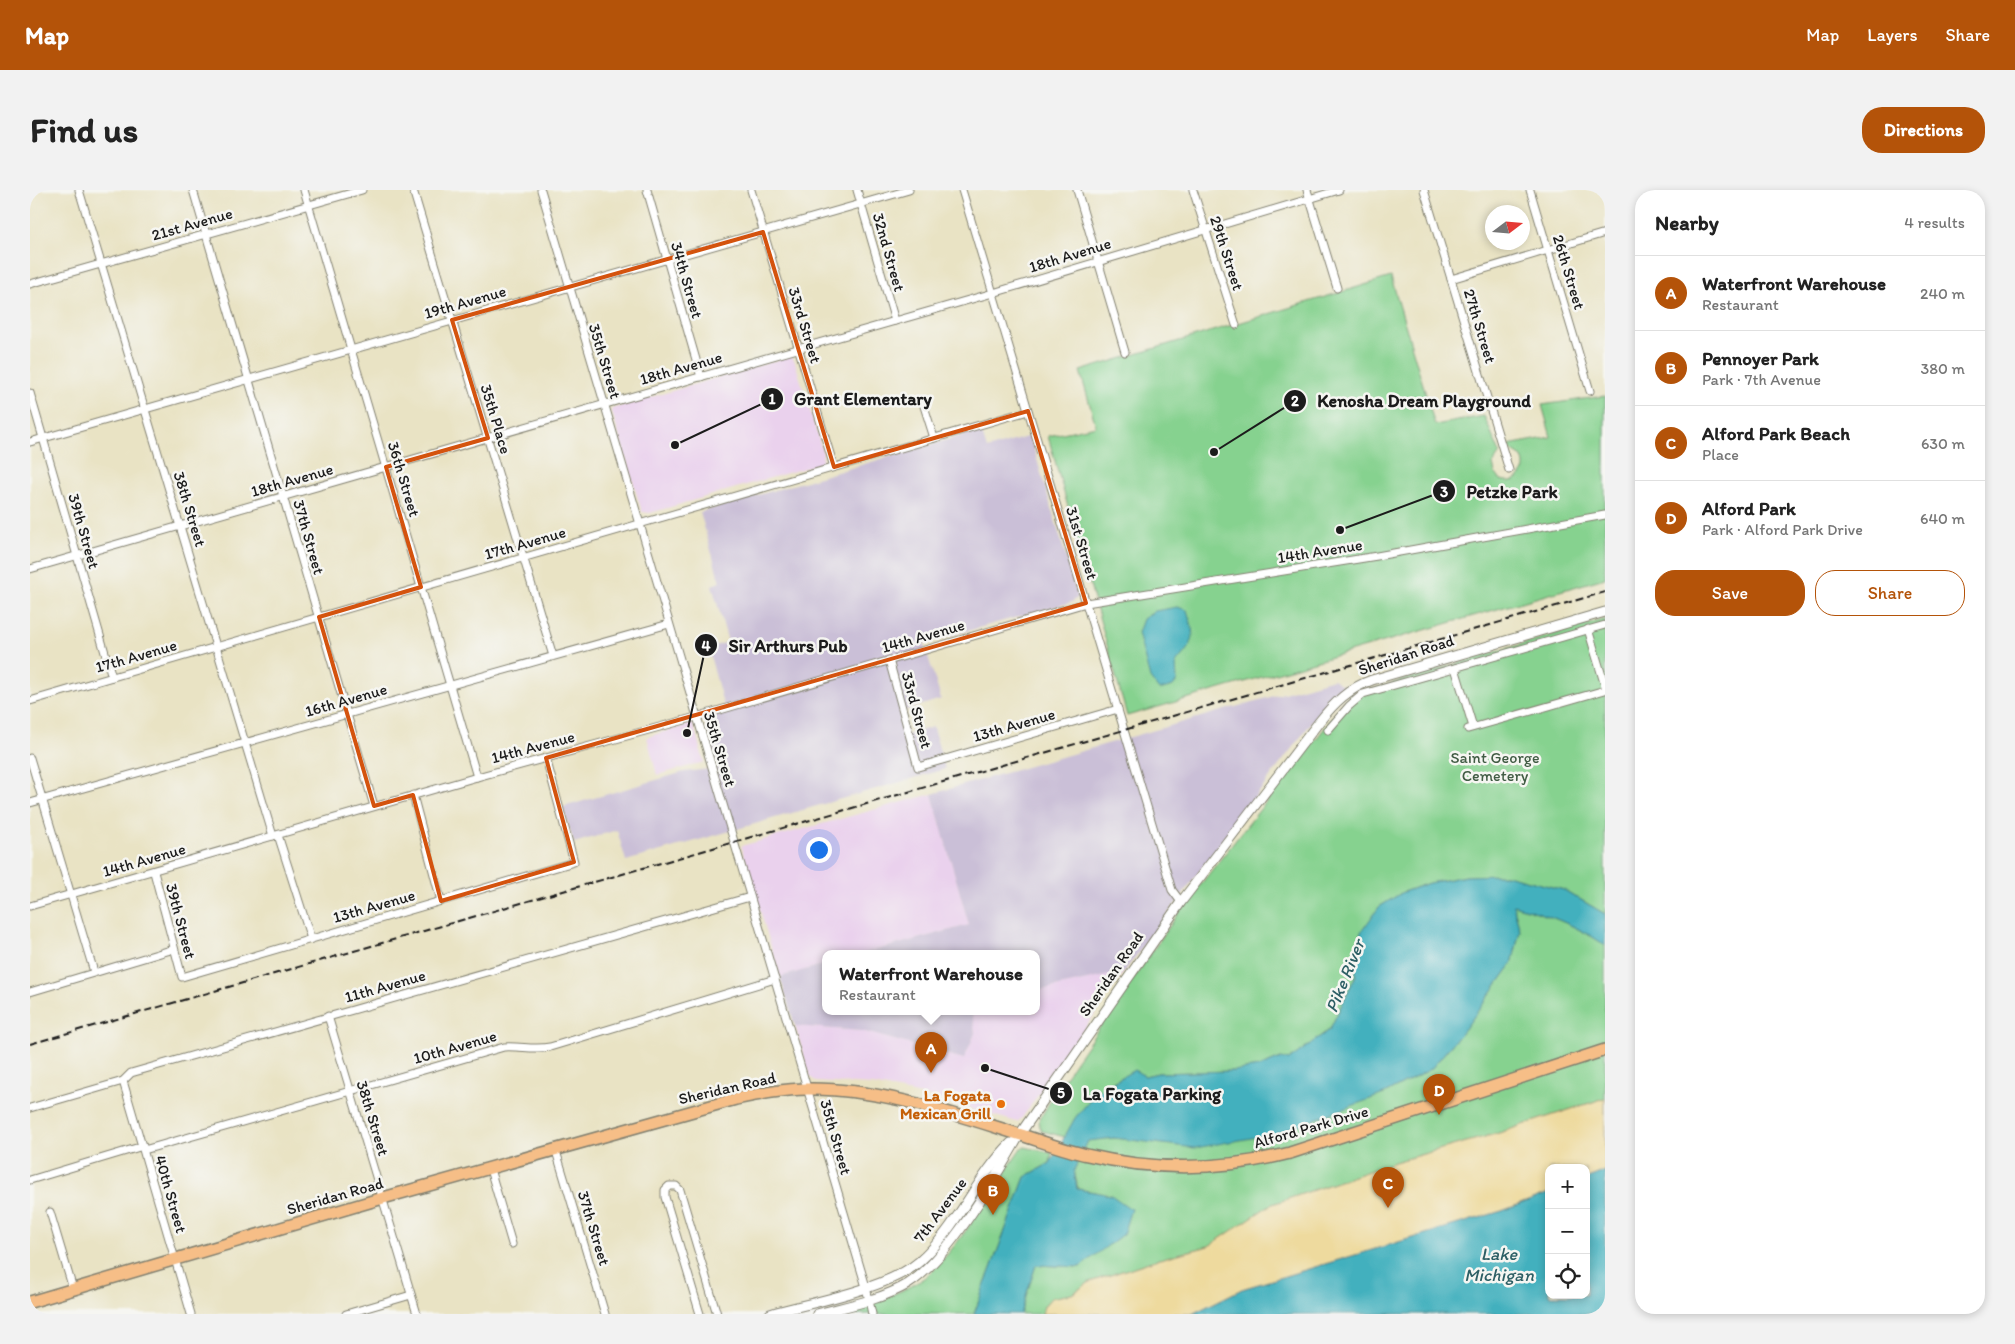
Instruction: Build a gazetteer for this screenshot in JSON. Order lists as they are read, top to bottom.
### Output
{
  "streets": {
    "main road": ["Sheridan Road", "Alford Park Drive"],
    "street": [
      "21st Avenue",
      "32nd Street",
      "29th Street",
      "18th Avenue",
      "26th Street",
      "34th Street",
      "19th Avenue",
      "33rd Street",
      "27th Street",
      "35th Street",
      "35th Place",
      "36th Street",
      "38th Street",
      "39th Street",
      "37th Street",
      "17th Avenue",
      "31st Street",
      "14th Avenue",
      "16th Avenue",
      "13th Avenue",
      "11th Avenue",
      "10th Avenue",
      "40th Street",
      "7th Avenue"
    ]
  },
  "crossings": [
    ["21st Avenue", "36th Street"],
    ["21st Avenue", "38th Street"],
    ["21st Avenue", "37th Street"],
    ["32nd Street", "18th Avenue"],
    ["32nd Street", "19th Avenue"],
    ["29th Street", "18th Avenue"],
    ["18th Avenue", "34th Street"],
    ["18th Avenue", "33rd Street"],
    ["18th Avenue", "35th Street"],
    ["18th Avenue", "35th Place"],
    ["18th Avenue", "36th Street"],
    ["18th Avenue", "38th Street"],
    ["18th Avenue", "39th Street"],
    ["18th Avenue", "37th Street"],
    ["18th Avenue", "31st Street"],
    ["34th Street", "19th Avenue"],
    ["19th Avenue", "33rd Street"],
    ["19th Avenue", "35th Street"],
    ["19th Avenue", "35th Place"],
    ["19th Avenue", "36th Street"],
    ["19th Avenue", "38th Street"],
    ["19th Avenue", "39th Street"],
    ["19th Avenue", "37th Street"],
    ["33rd Street", "17th Avenue"],
    ["33rd Street", "14th Avenue"],
    ["33rd Street", "13th Avenue"],
    ["35th Street", "17th Avenue"],
    ["35th Street", "14th Avenue"],
    ["35th Street", "Sheridan Road"],
    ["35th Street", "16th Avenue"],
    ["35th Street", "11th Avenue"],
    ["35th Street", "10th Avenue"],
    ["35th Street", "7th Avenue"],
    ["35th Place", "17th Avenue"],
    ["35th Place", "16th Avenue"],
    ["36th Street", "17th Avenue"],
    ["36th Street", "14th Avenue"],
    ["36th Street", "16th Avenue"],
    ["38th Street", "17th Avenue"],
    ["38th Street", "14th Avenue"],
    ["38th Street", "Sheridan Road"],
    ["38th Street", "16th Avenue"],
    ["38th Street", "13th Avenue"],
    ["38th Street", "11th Avenue"],
    ["38th Street", "10th Avenue"],
    ["39th Street", "17th Avenue"],
    ["39th Street", "14th Avenue"],
    ["39th Street", "13th Avenue"],
    ["37th Street", "17th Avenue"],
    ["37th Street", "14th Avenue"],
    ["37th Street", "Sheridan Road"],
    ["37th Street", "16th Avenue"],
    ["17th Avenue", "31st Street"],
    ["31st Street", "14th Avenue"],
    ["31st Street", "Sheridan Road"],
    ["31st Street", "13th Avenue"],
    ["14th Avenue", "13th Avenue"],
    ["Sheridan Road", "Alford Park Drive"],
    ["Sheridan Road", "40th Street"],
    ["Sheridan Road", "7th Avenue"],
    ["11th Avenue", "40th Street"],
    ["10th Avenue", "40th Street"],
    ["Alford Park Drive", "7th Avenue"]
  ],
  "water": ["Pike River", "Lake Michigan"],
  "parks": ["Saint George Cemetery"],
  "places": [
    "Grant Elementary",
    "Kenosha Dream Playground",
    "Petzke Park",
    "Sir Arthurs Pub",
    "La Fogata Parking",
    "La Fogata Mexican Grill"
  ],
  "north": "right",
  "page": {
    "header": "Map",
    "nav": ["Map", "Layers", "Share"],
    "buttons": [
      "Directions",
      ["Save", "Share"]
    ],
    "title": "Find us",
    "heading": ["Nearby", "4 results"],
    "list": [
      {
        "mark": "A",
        "name": "Waterfront Warehouse",
        "note": "Restaurant",
        "value": "240 m"
      },
      {
        "mark": "B",
        "name": "Pennoyer Park",
        "note": "Park · 7th Avenue",
        "value": "380 m"
      },
      {
        "mark": "C",
        "name": "Alford Park Beach",
        "note": "Place",
        "value": "630 m"
      },
      {
        "mark": "D",
        "name": "Alford Park",
        "note": "Park · Alford Park Drive",
        "value": "640 m"
      }
    ],
    "popup": ["Waterfront Warehouse", "Restaurant"],
    "pins": [
      "A",
      "D",
      "C",
      "B"
    ],
    "map_buttons": ["+", "−"]
  }
}
